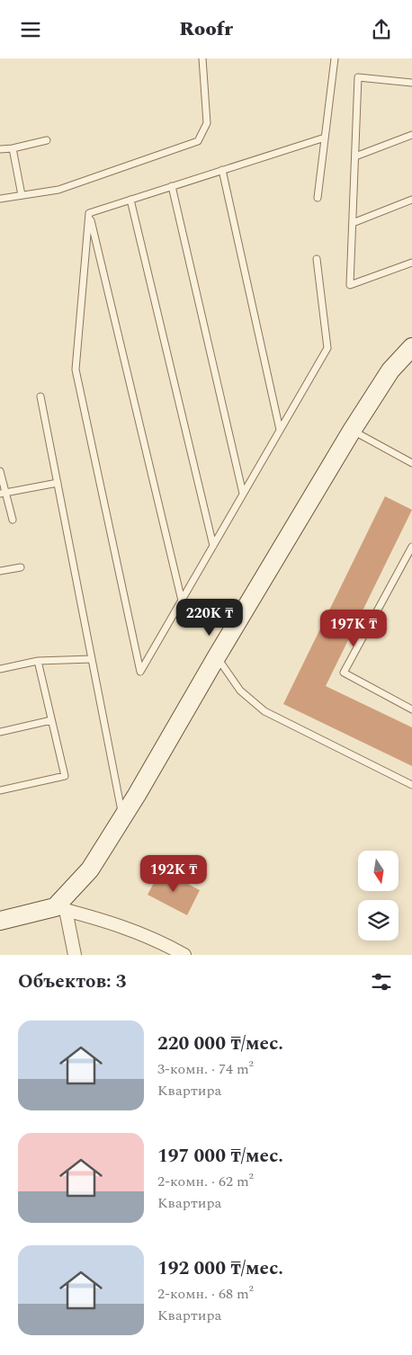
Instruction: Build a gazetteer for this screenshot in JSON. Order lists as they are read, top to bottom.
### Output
{
  "north": "bottom",
  "page": {
    "header": "Roofr",
    "price": ["220K ₸", "197K ₸", "192K ₸"],
    "heading": "Объектов: 3",
    "list": [
      {
        "name": "220 000 ₸/мес.",
        "note": "3-комн. · 74 m² · Квартира"
      },
      {
        "name": "197 000 ₸/мес.",
        "note": "2-комн. · 62 m² · Квартира"
      },
      {
        "name": "192 000 ₸/мес.",
        "note": "2-комн. · 68 m² · Квартира"
      }
    ]
  }
}
